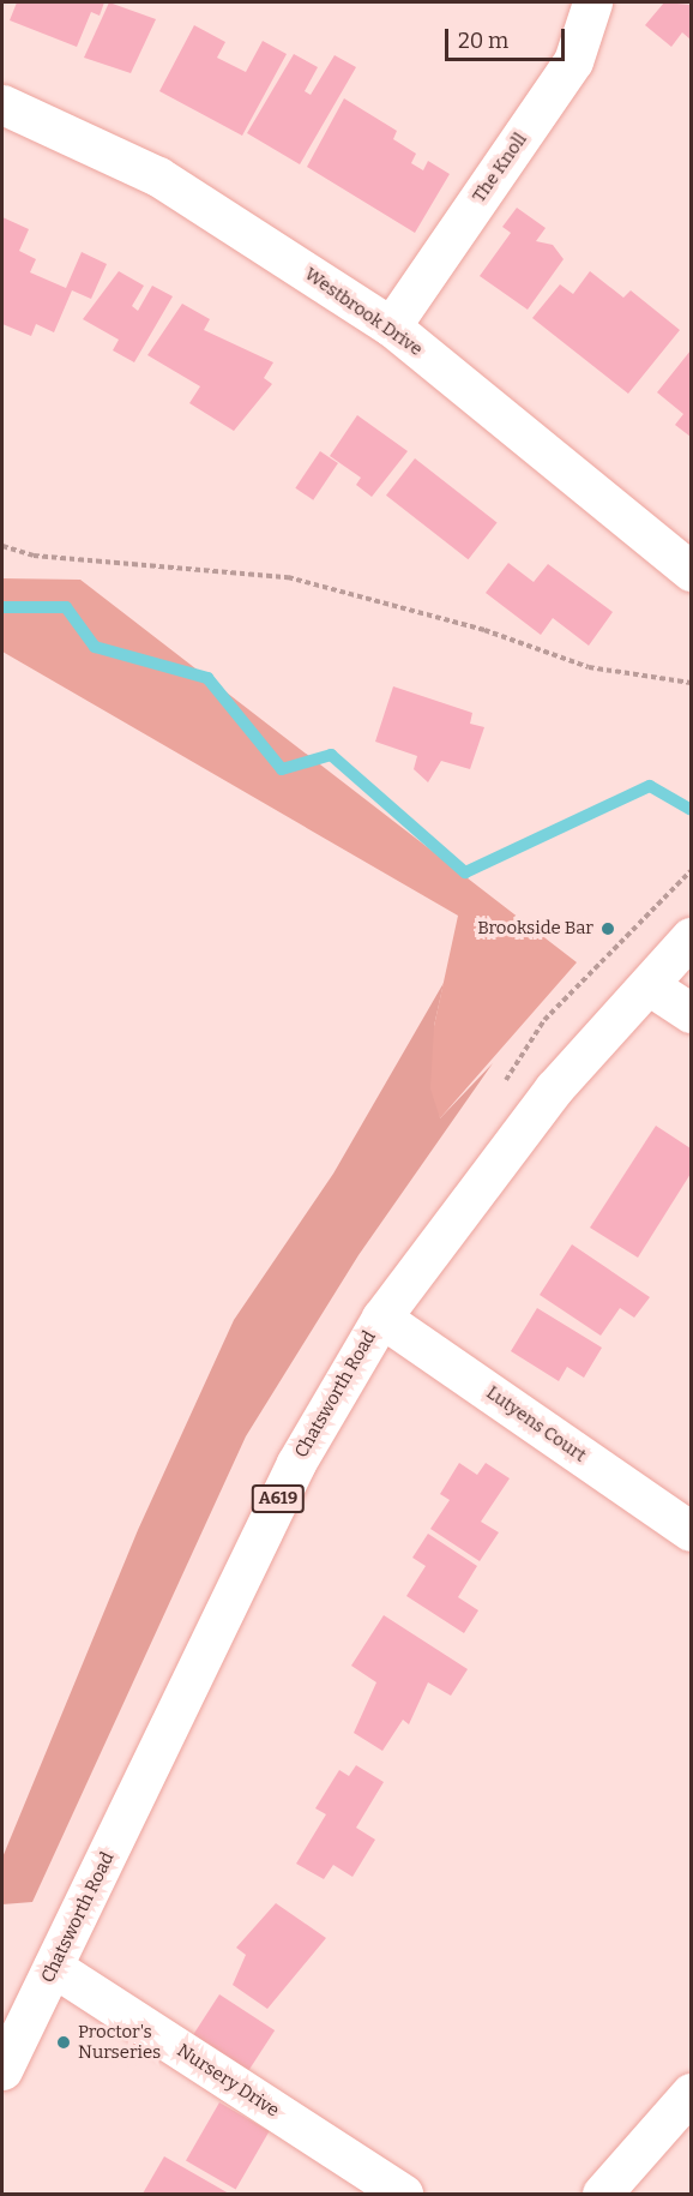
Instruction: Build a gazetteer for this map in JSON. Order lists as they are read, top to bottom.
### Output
{
  "streets": {
    "main road": [
      "The Knoll",
      "Westbrook Drive",
      "Chatsworth Road",
      "Lutyens Court",
      "A619",
      "Nursery Drive"
    ]
  },
  "crossings": [
    ["The Knoll", "Westbrook Drive"],
    ["Chatsworth Road", "Lutyens Court"],
    ["Chatsworth Road", "Nursery Drive"]
  ],
  "places": ["Brookside Bar", "Proctor's Nurseries"],
  "scale_bar": "20 m"
}
